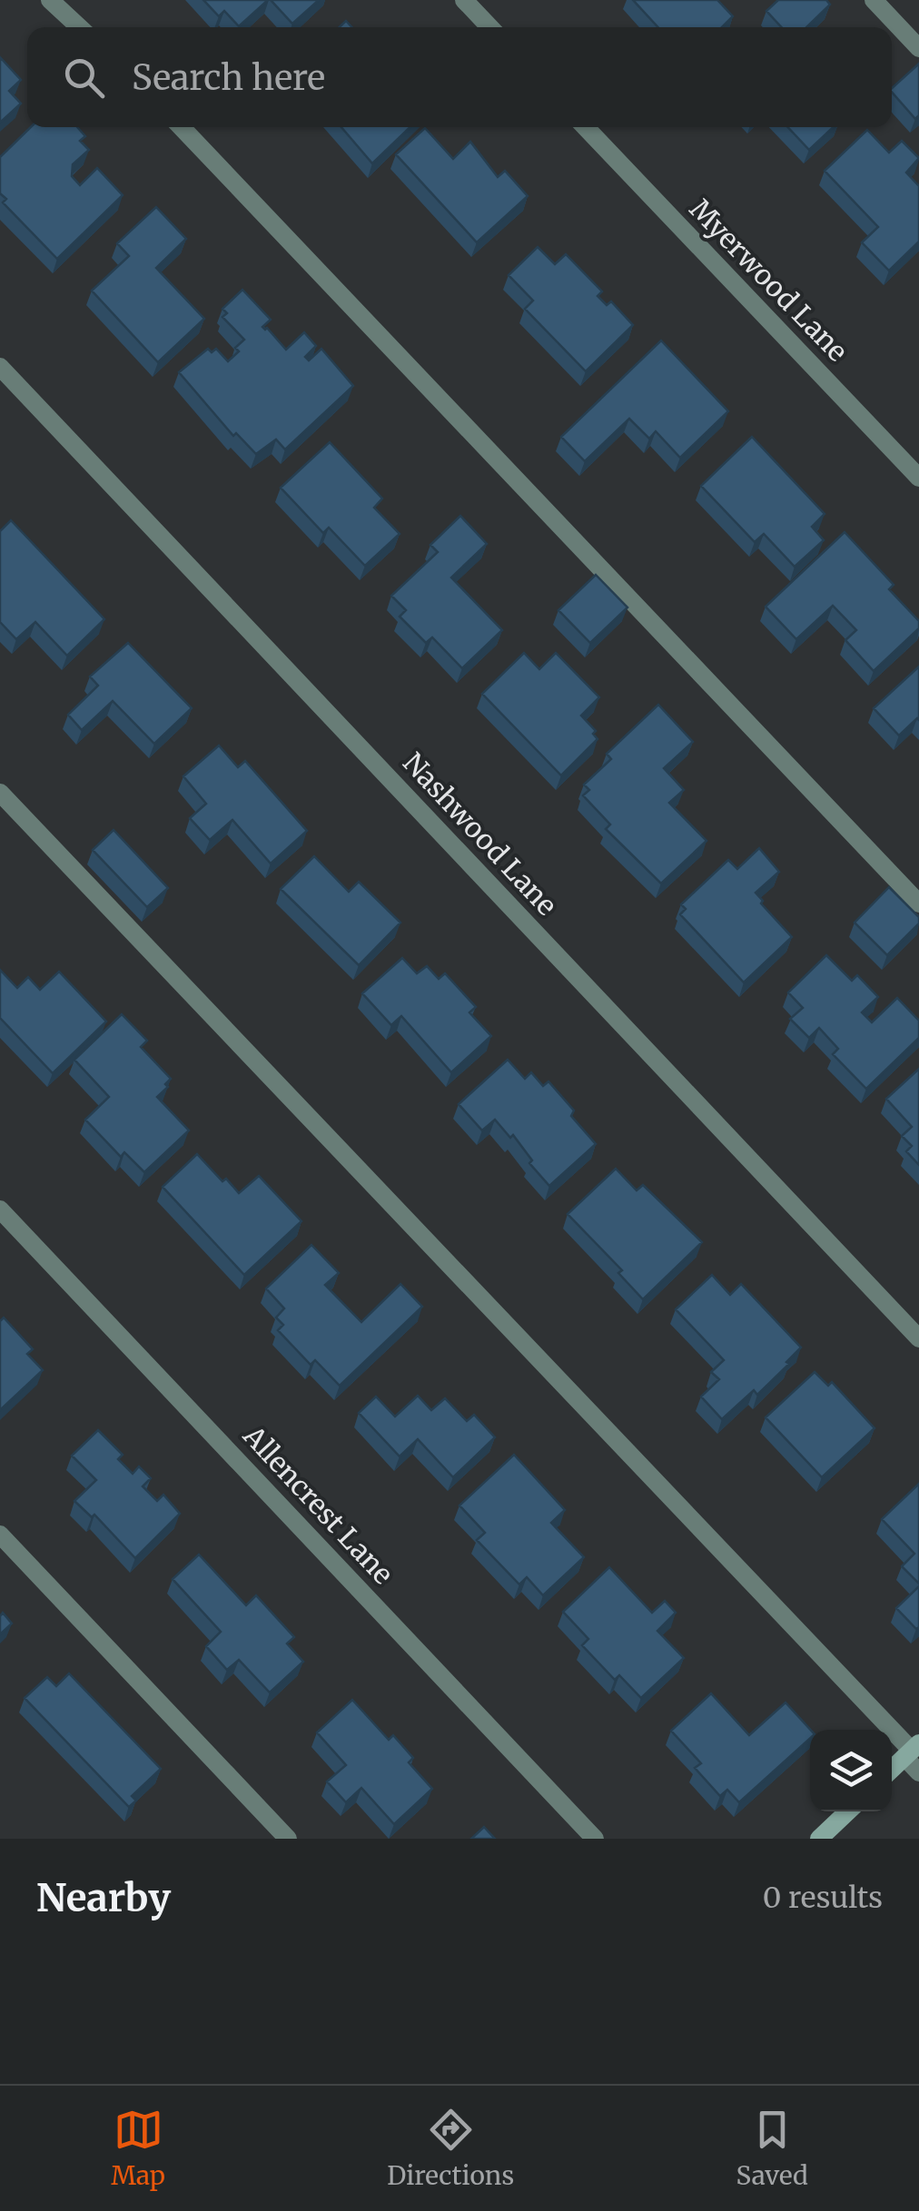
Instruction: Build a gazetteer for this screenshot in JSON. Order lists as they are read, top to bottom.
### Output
{
  "streets": {
    "street": ["Myerwood Lane", "Nashwood Lane", "Allencrest Lane"]
  },
  "page": {
    "search": "Search here",
    "heading": ["Nearby", "0 results"],
    "nav": ["Map", "Directions", "Saved"]
  }
}
